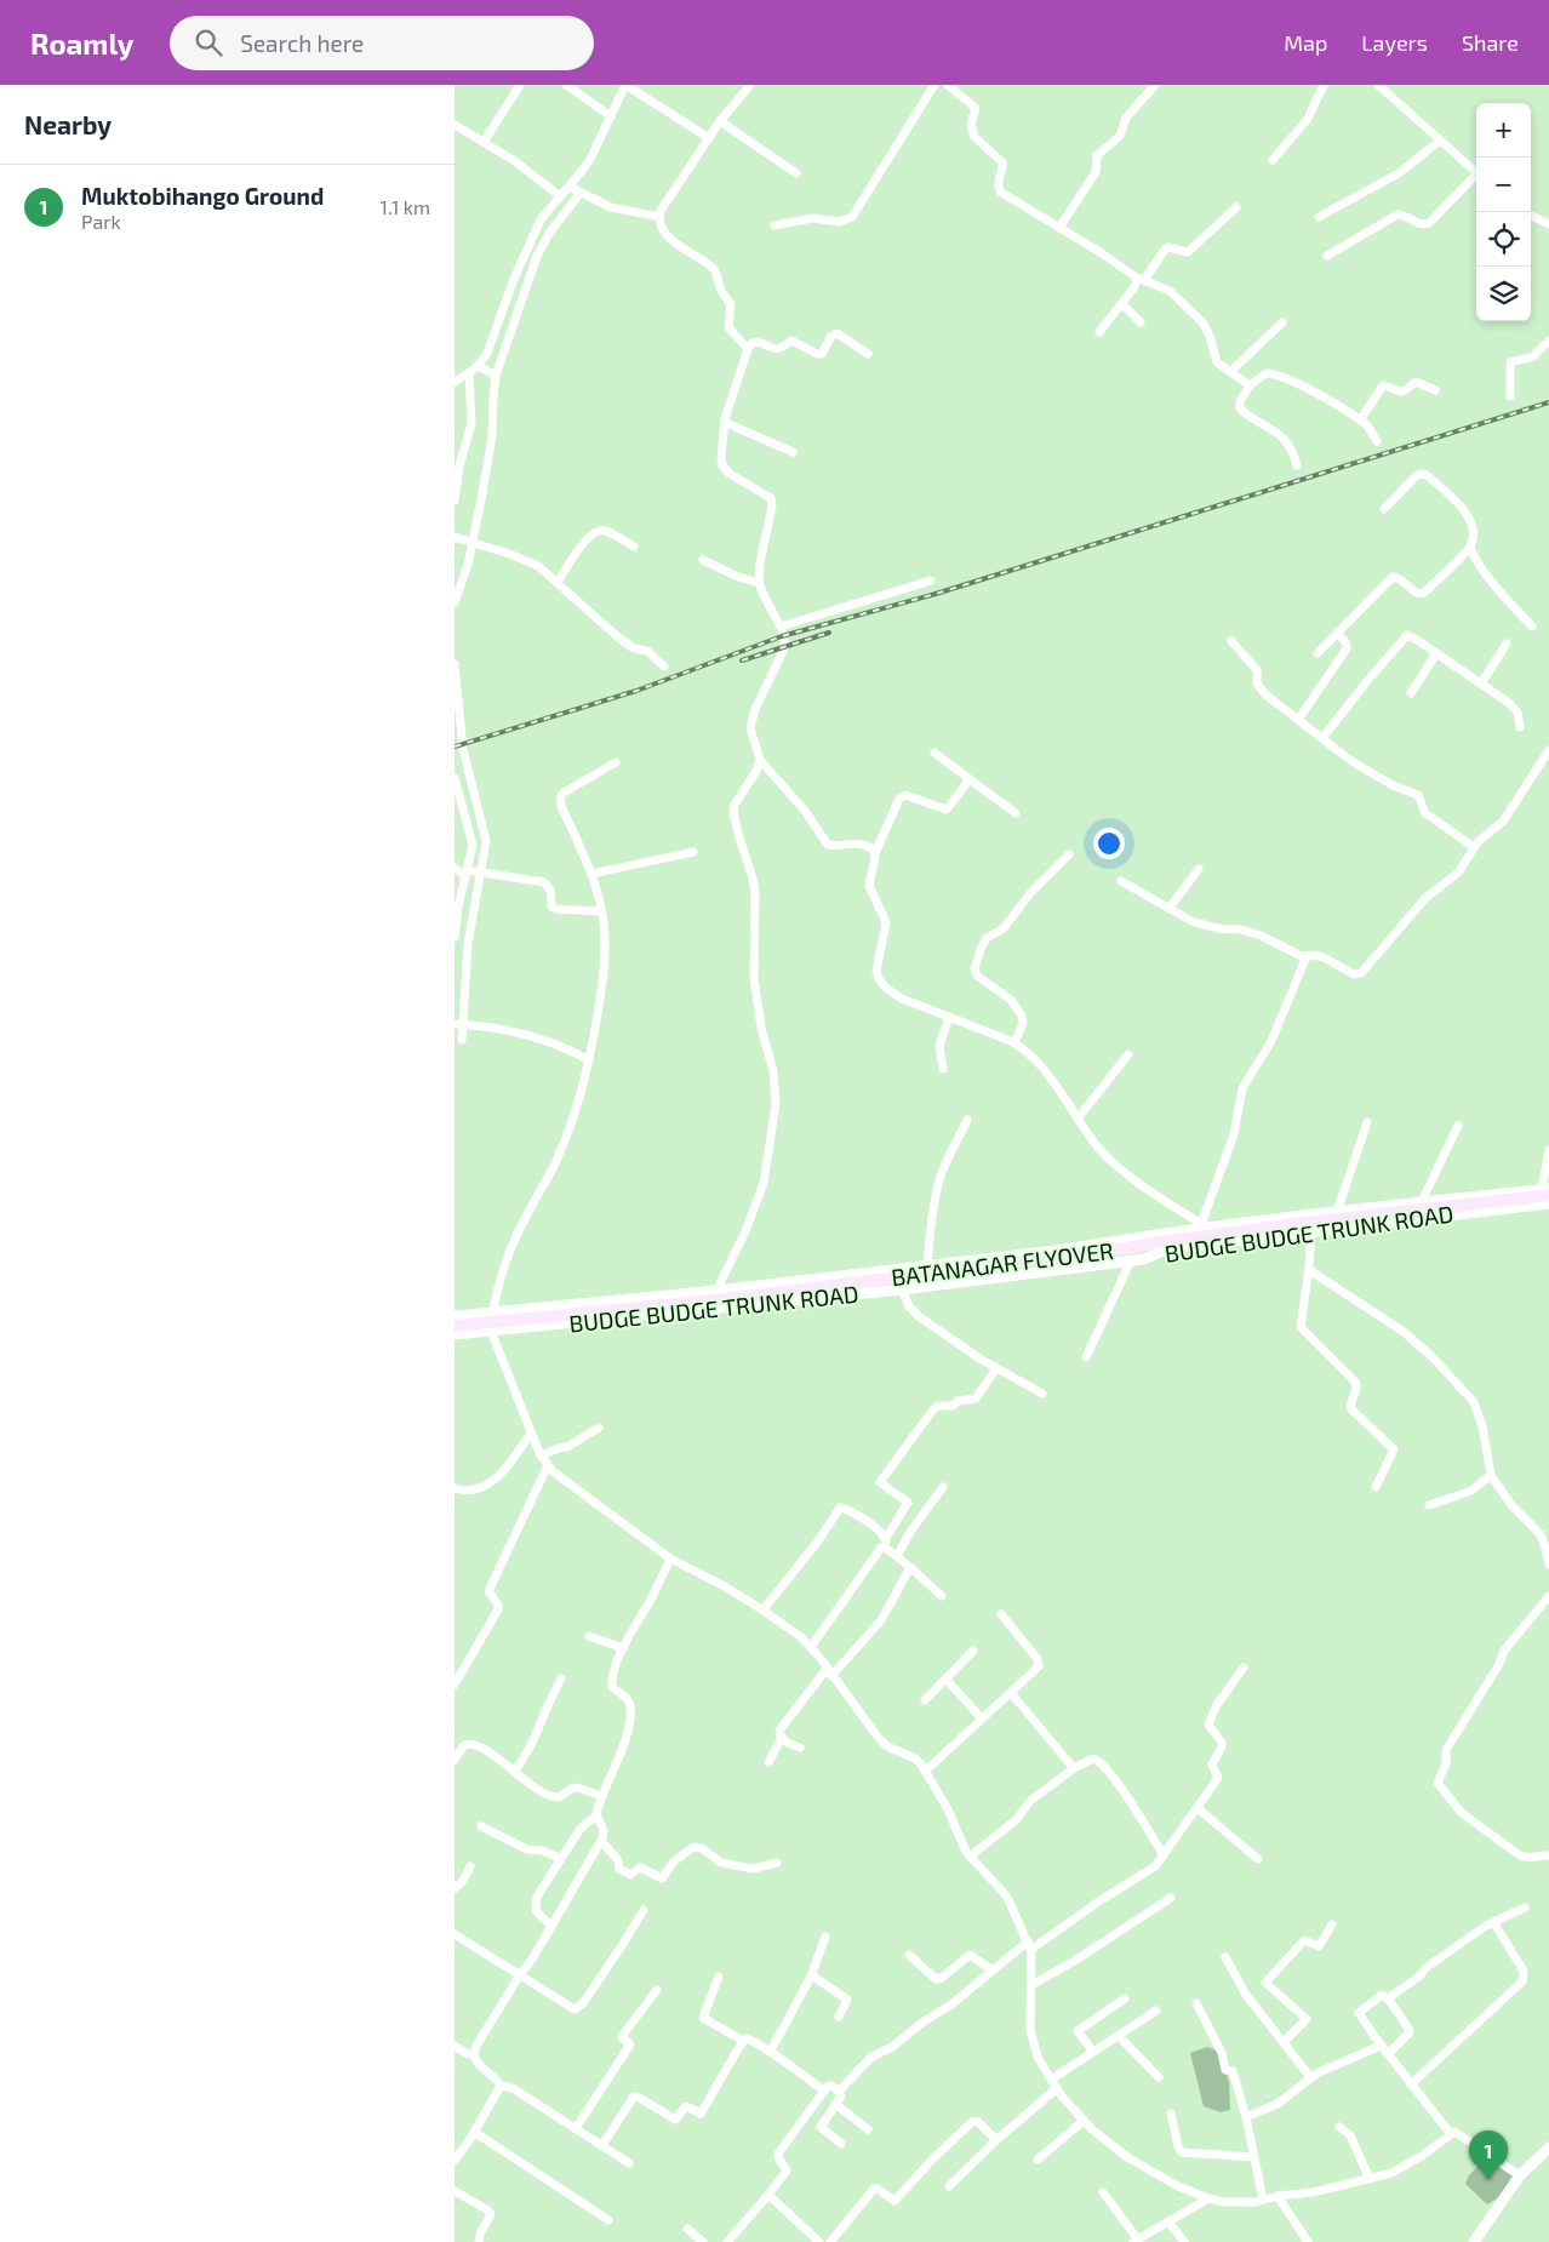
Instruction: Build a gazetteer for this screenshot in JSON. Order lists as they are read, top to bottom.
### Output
{
  "streets": {
    "main road": ["BATANAGAR FLYOVER"],
    "street": ["BUDGE BUDGE TRUNK ROAD"]
  },
  "crossings": [
    ["BUDGE BUDGE TRUNK ROAD", "BATANAGAR FLYOVER"]
  ],
  "page": {
    "header": "Roamly",
    "search": "Search here",
    "nav": ["Map", "Layers", "Share"],
    "heading": "Nearby",
    "map_buttons": ["+", "−"],
    "list": [
      {
        "mark": "1",
        "name": "Muktobihango Ground",
        "note": "Park",
        "value": "1.1 km"
      }
    ],
    "pins": "1"
  }
}
